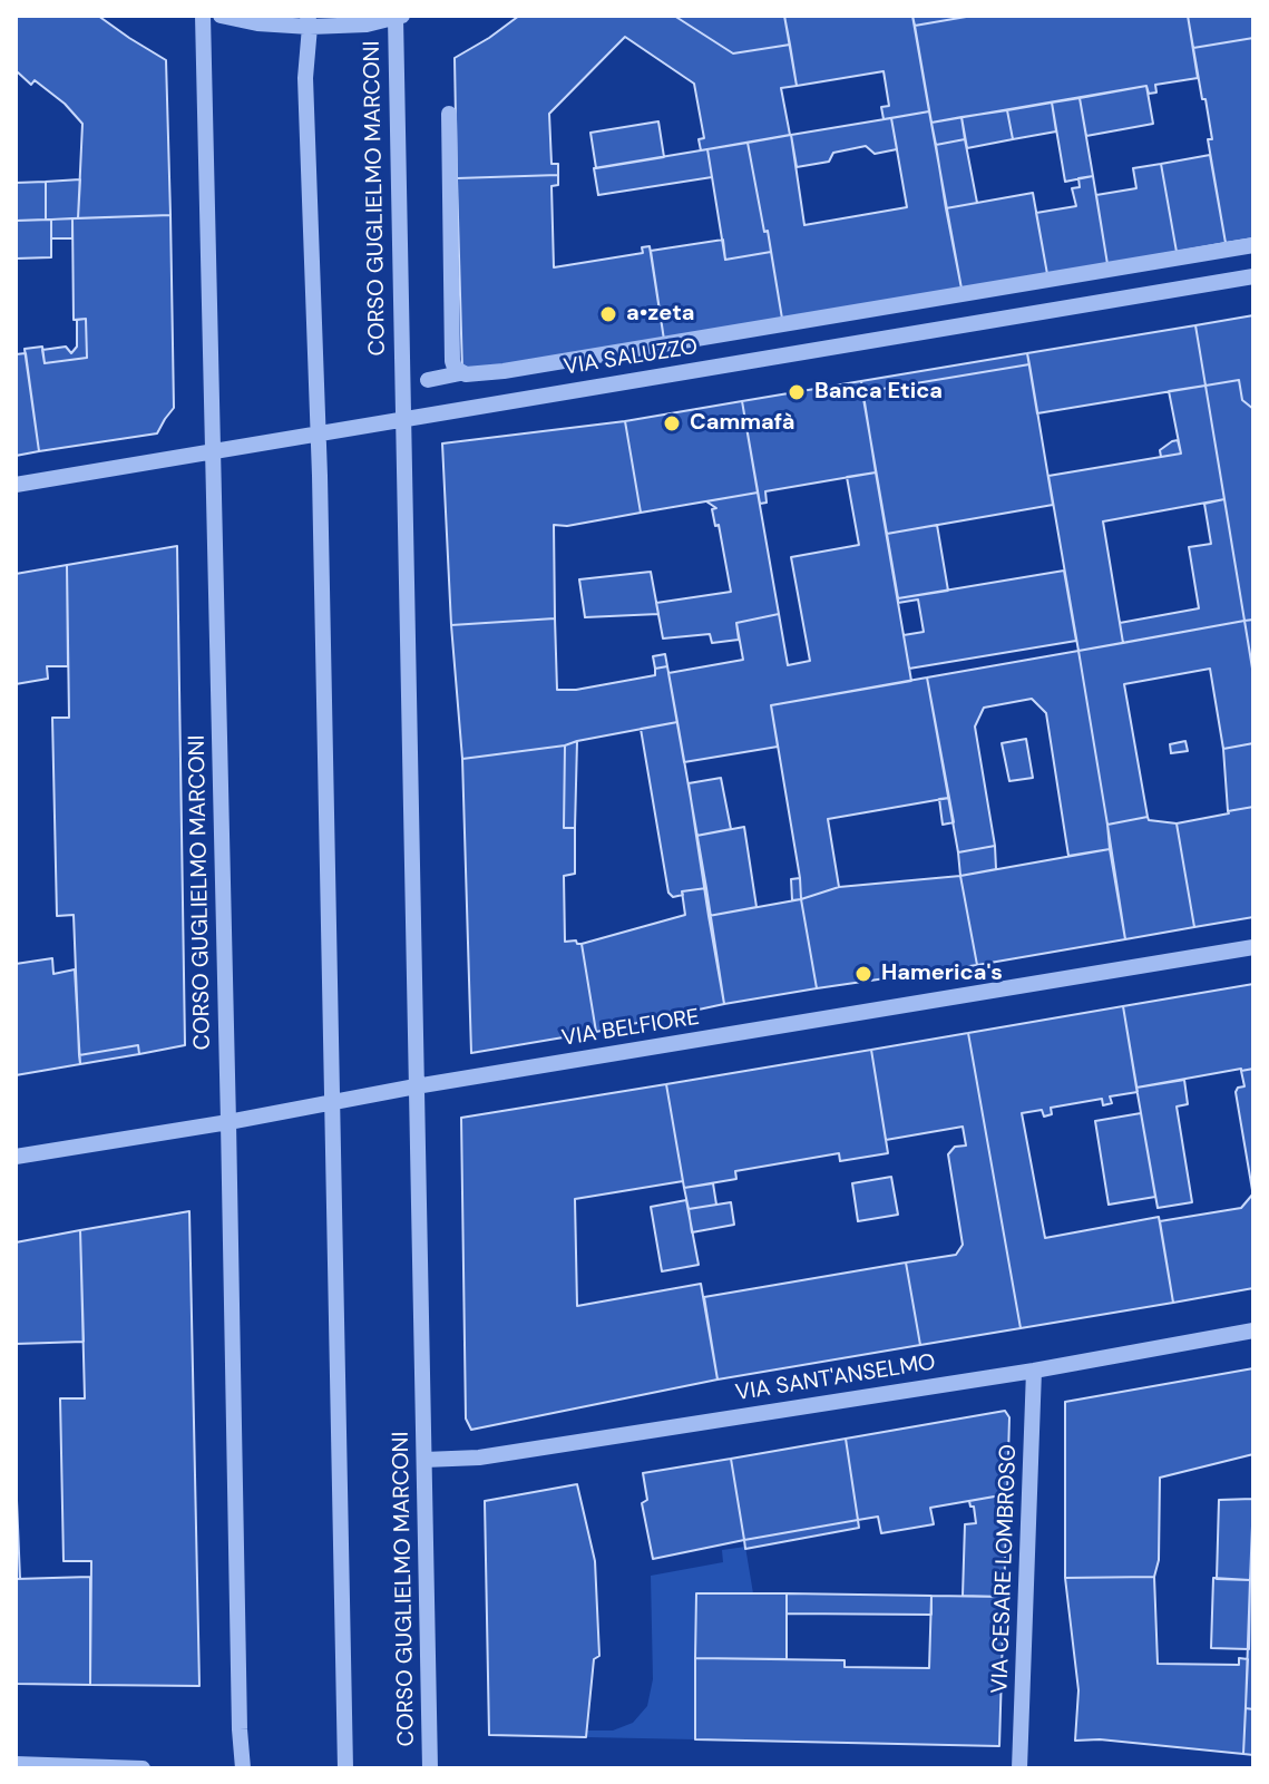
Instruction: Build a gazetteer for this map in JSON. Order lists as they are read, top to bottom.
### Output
{
  "streets": {
    "street": [
      "CORSO GUGLIELMO MARCONI",
      "VIA SALUZZO",
      "VIA BELFIORE",
      "VIA SANT'ANSELMO",
      "VIA CESARE LOMBROSO"
    ]
  },
  "crossings": [
    ["CORSO GUGLIELMO MARCONI", "VIA SALUZZO"],
    ["CORSO GUGLIELMO MARCONI", "VIA BELFIORE"],
    ["CORSO GUGLIELMO MARCONI", "VIA SANT'ANSELMO"],
    ["VIA SANT'ANSELMO", "VIA CESARE LOMBROSO"]
  ],
  "places": [
    "a•zeta",
    "Banca Etica",
    "Cammafà",
    "Hamerica's"
  ]
}
